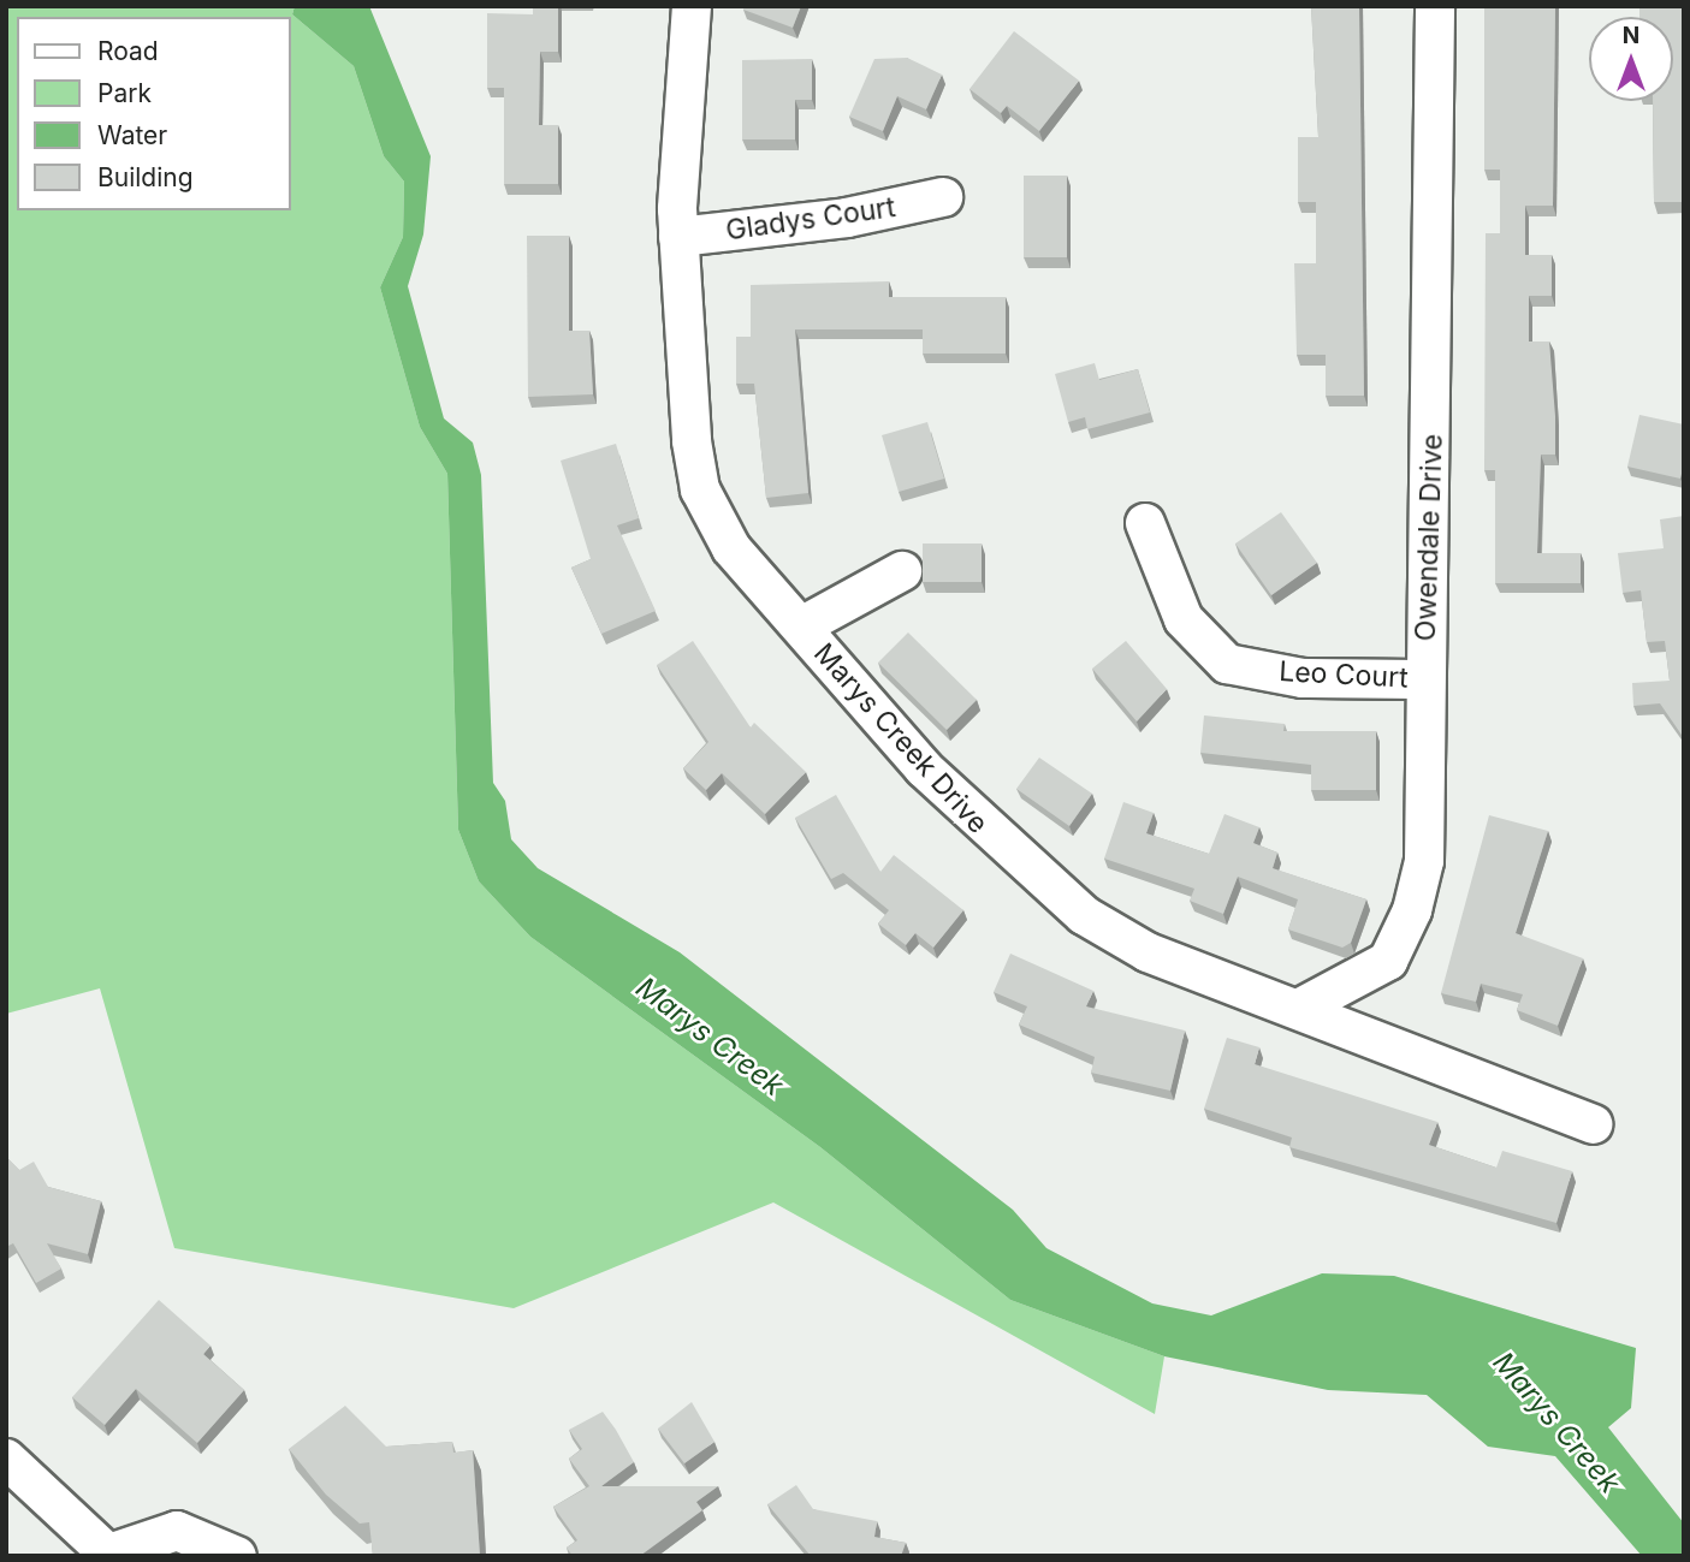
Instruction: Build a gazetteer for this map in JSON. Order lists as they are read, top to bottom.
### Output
{
  "streets": {
    "street": [
      "Gladys Court",
      "Owendale Drive",
      "Leo Court",
      "Marys Creek Drive"
    ]
  },
  "crossings": [
    ["Gladys Court", "Marys Creek Drive"],
    ["Owendale Drive", "Leo Court"],
    ["Owendale Drive", "Marys Creek Drive"]
  ],
  "water": ["Marys Creek"],
  "legend": [
    "Road",
    "Park",
    "Water",
    "Building"
  ],
  "north": "top"
}
